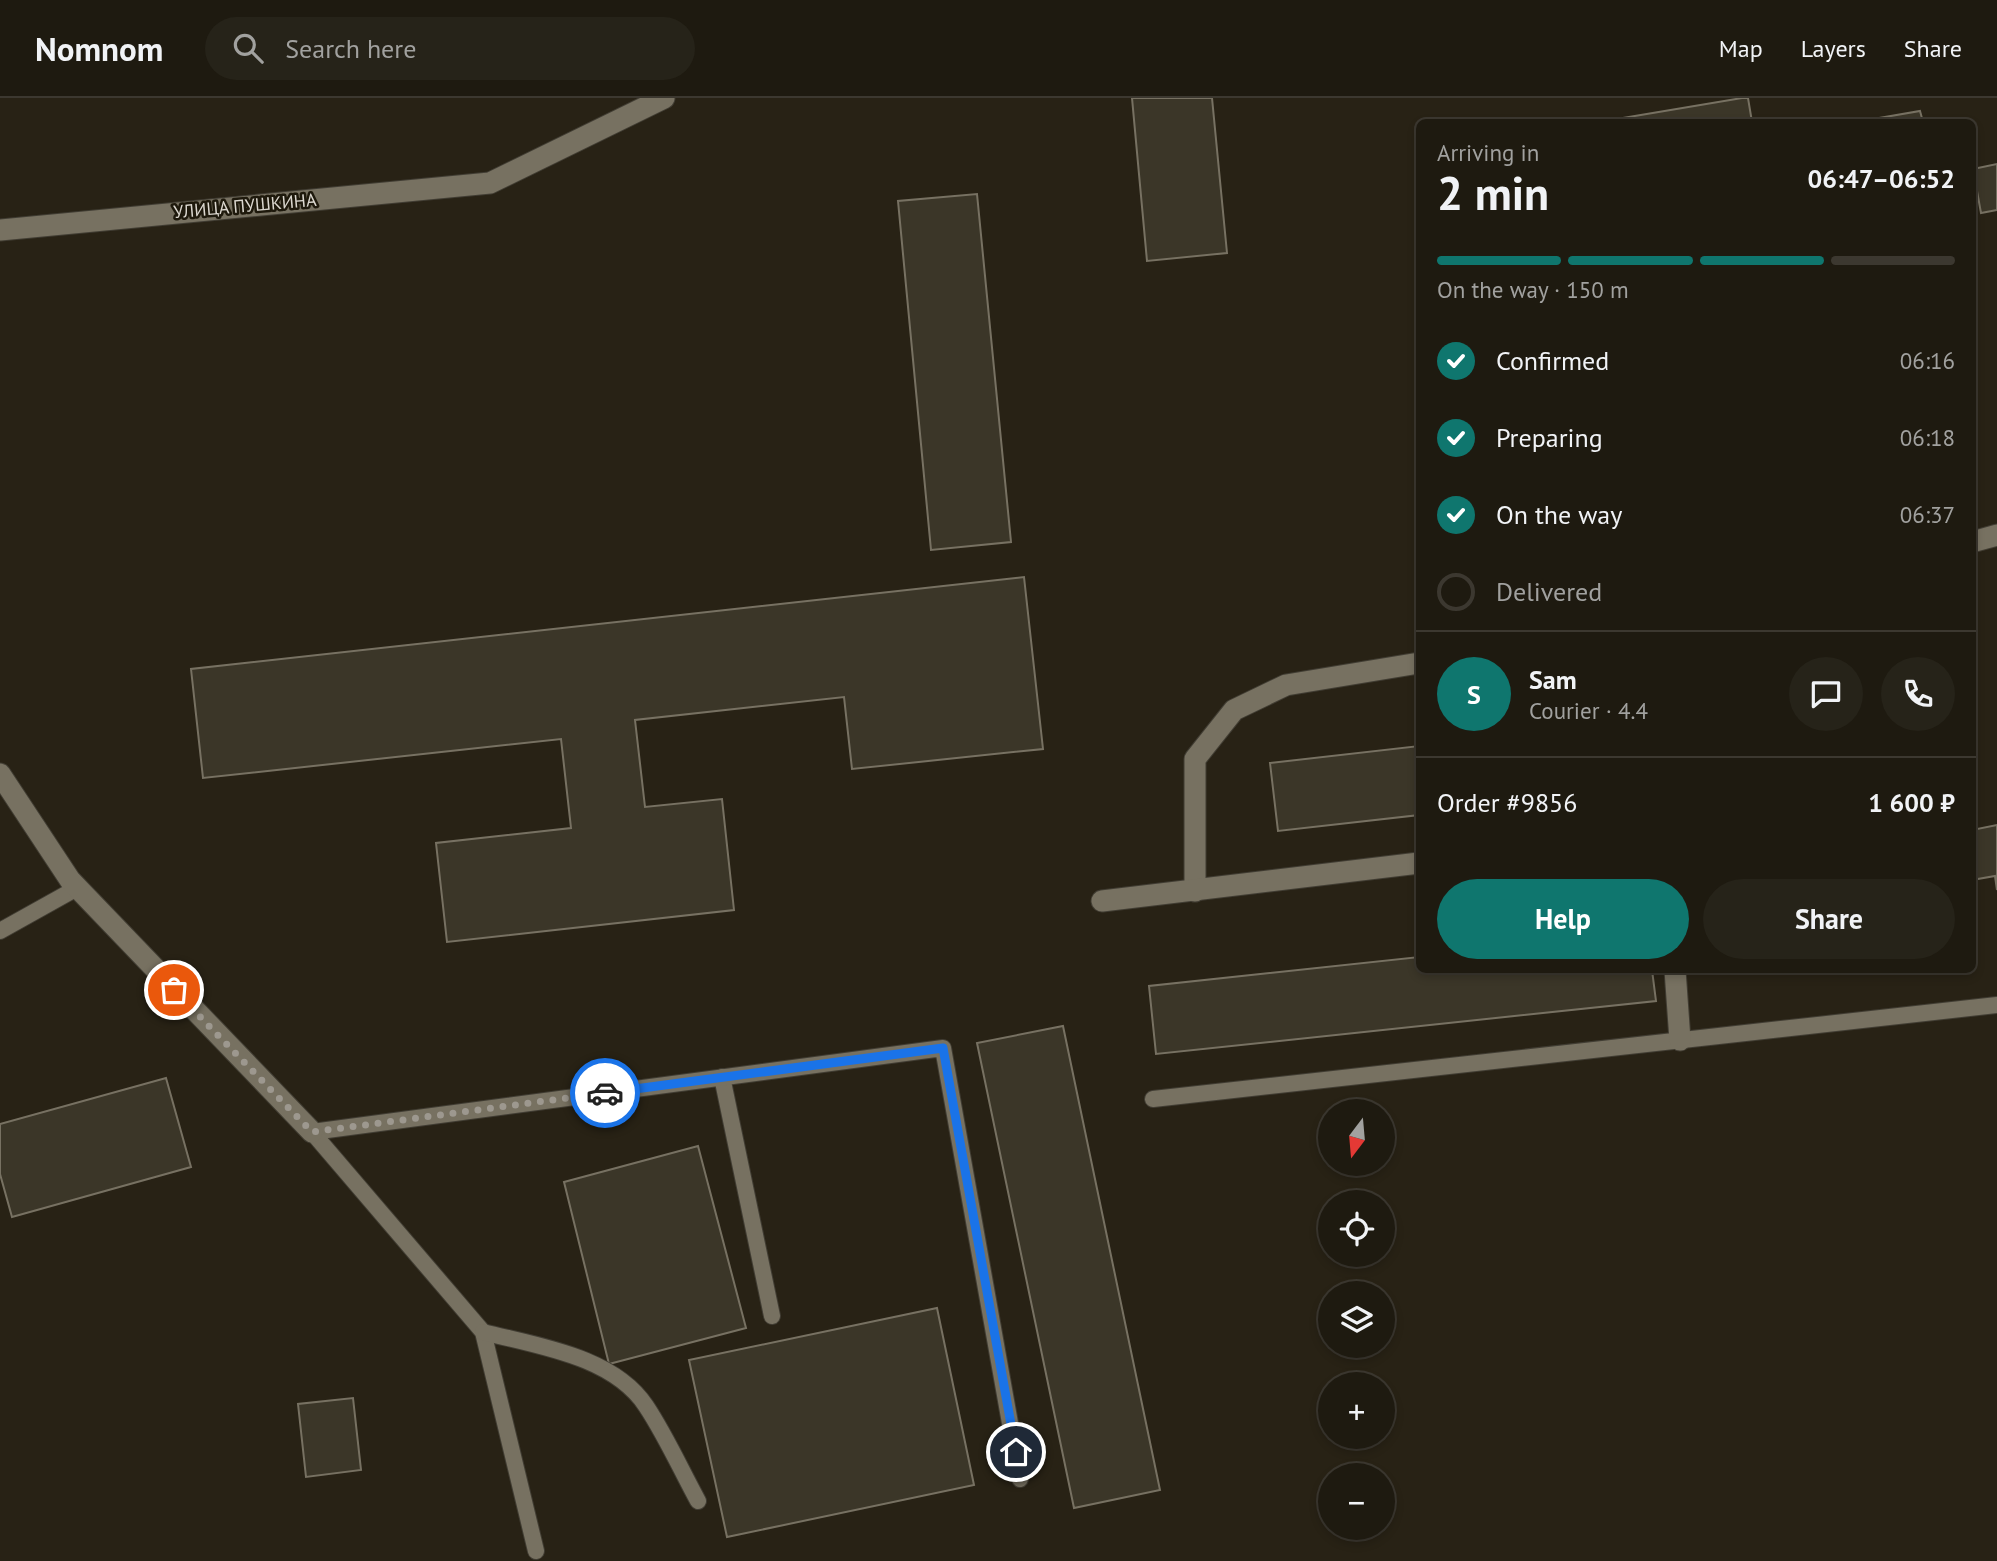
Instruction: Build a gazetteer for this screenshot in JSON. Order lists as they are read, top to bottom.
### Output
{
  "streets": {
    "street": ["УЛИЦА ПУШКИНА"]
  },
  "north": "bottom",
  "page": {
    "header": "Nomnom",
    "search": "Search here",
    "nav": ["Map", "Layers", "Share"],
    "heading": ["2 min", "Arriving in", "06:47–06:52"],
    "panel": [
      "Sam",
      "Courier · 4.4",
      "Order #9856",
      "1 600 ₽"
    ],
    "bar": "On the way · 150 m",
    "list": [
      ["Confirmed", "06:16"],
      ["Preparing", "06:18"],
      ["On the way", "06:37"],
      "Delivered"
    ],
    "round": "S",
    "buttons": ["Help", "Share"],
    "map_buttons": ["+", "−"]
  }
}
